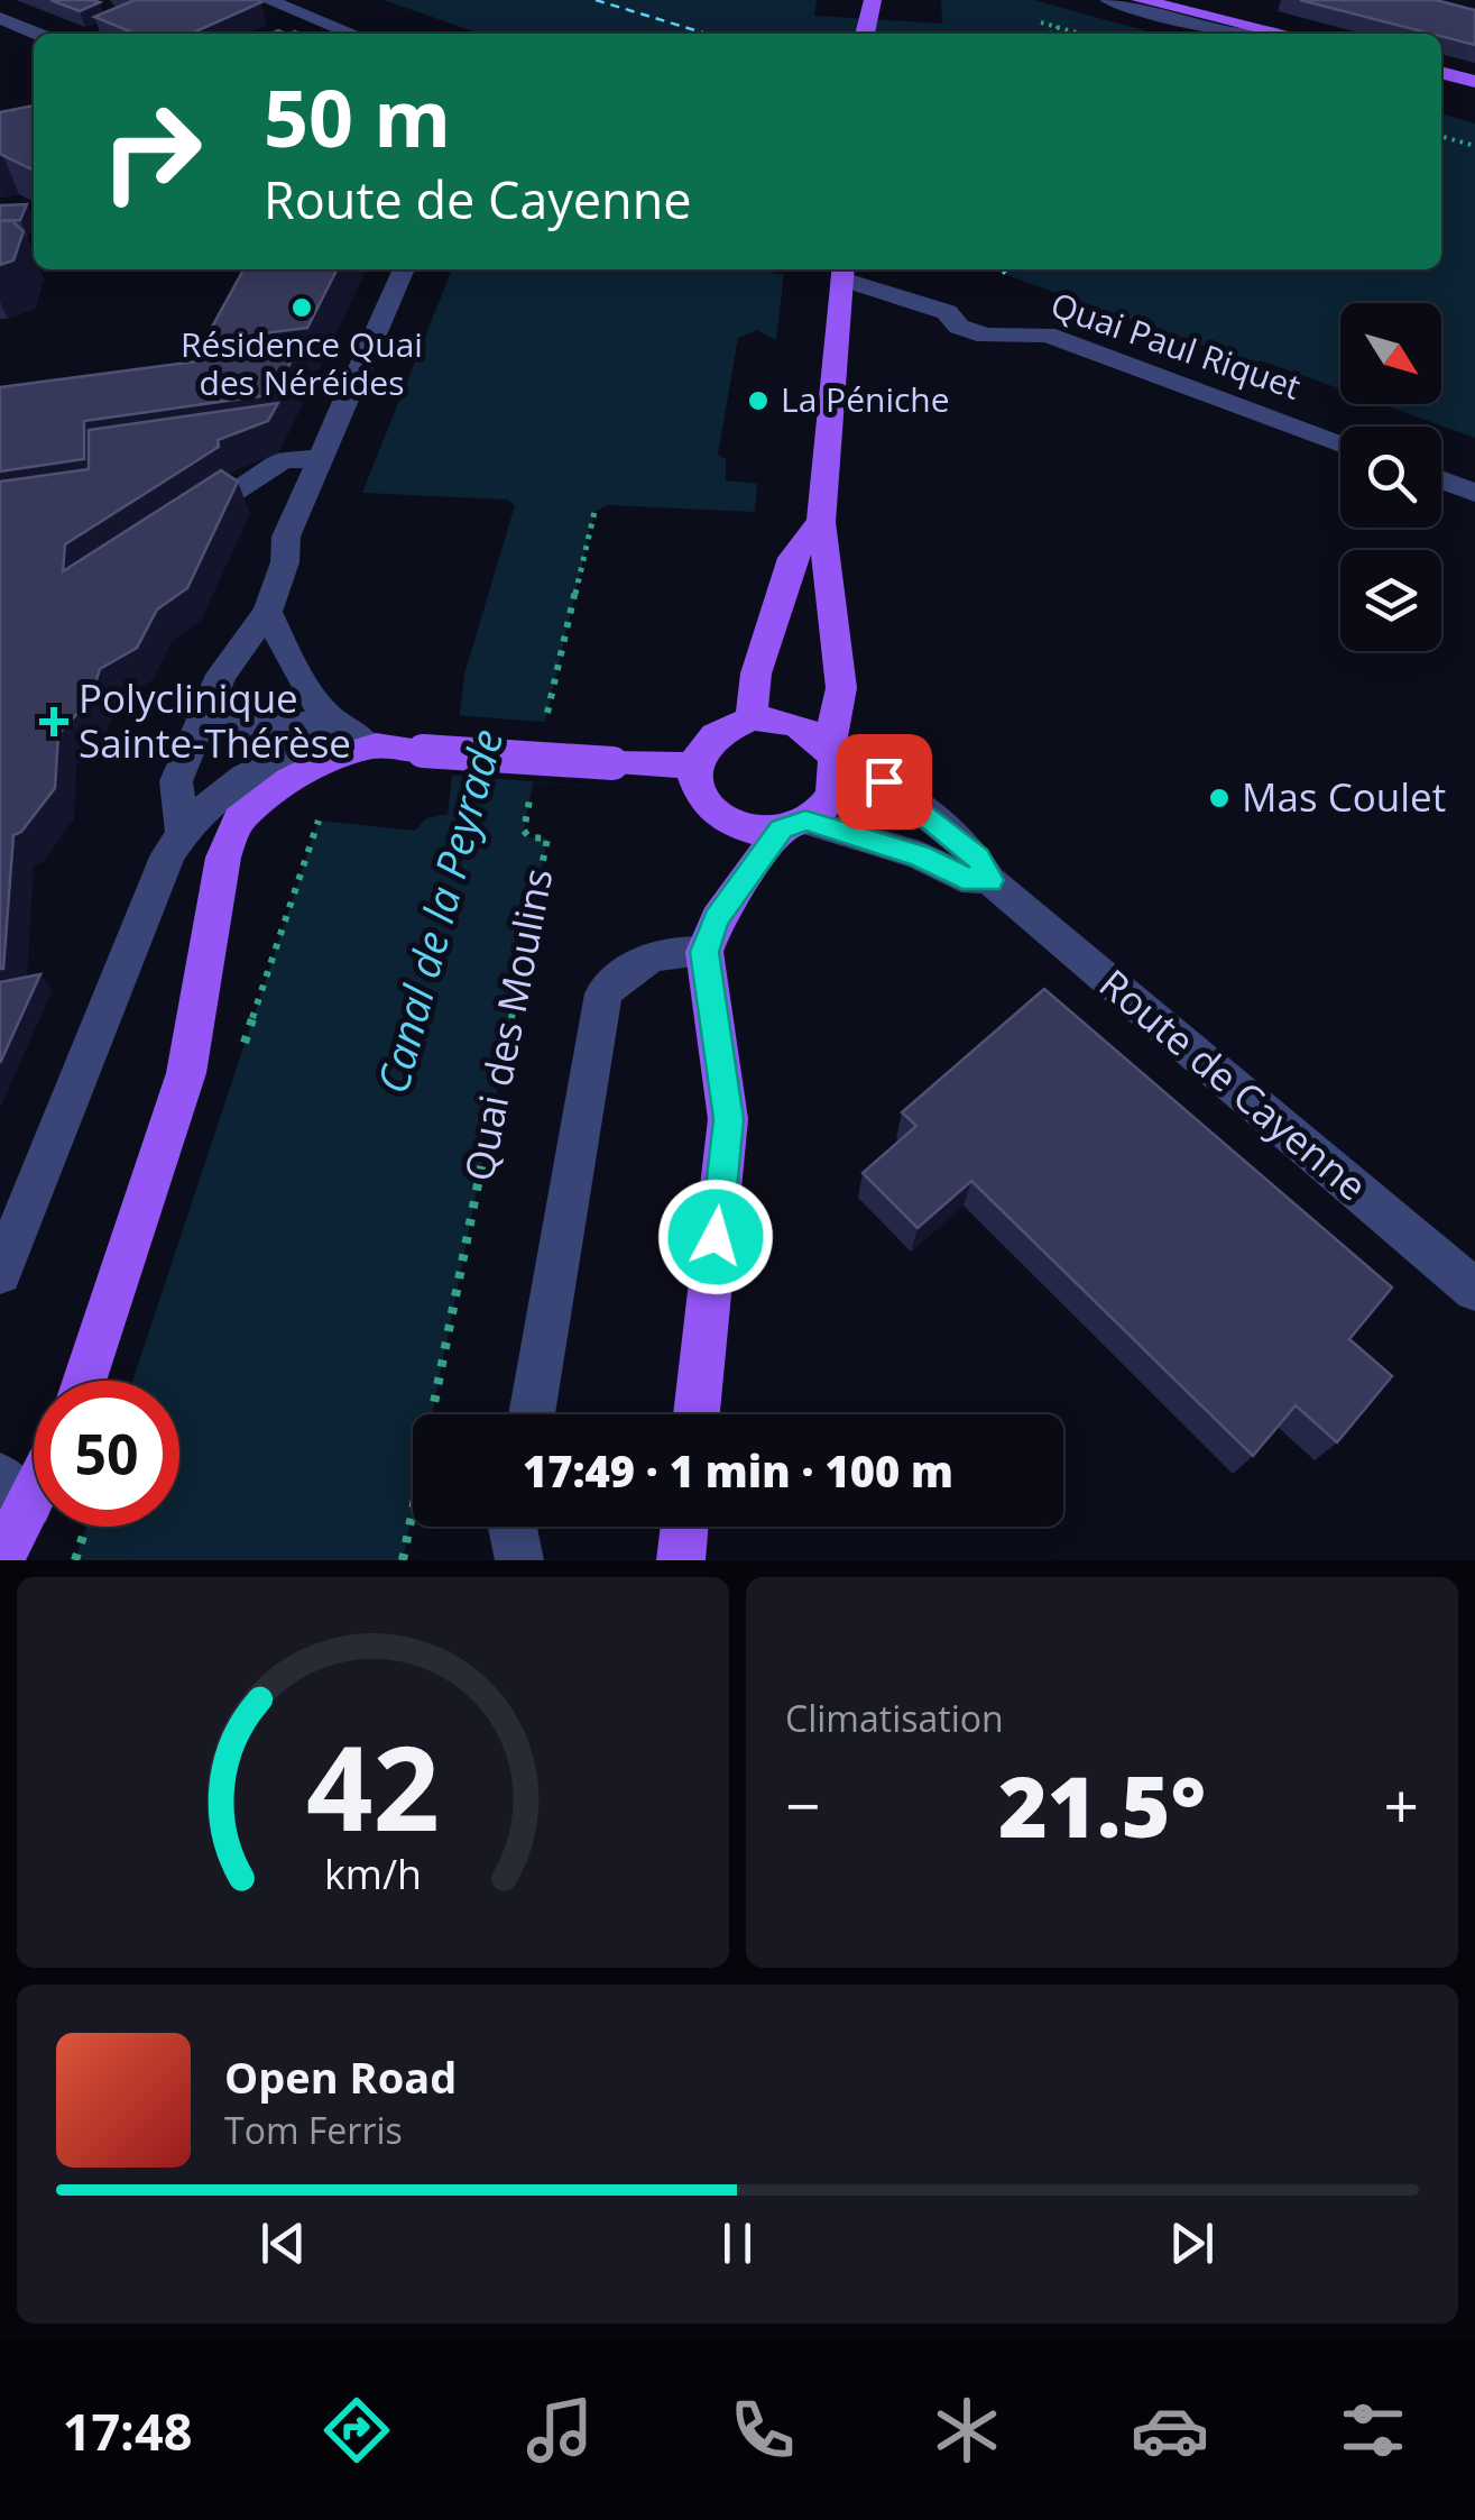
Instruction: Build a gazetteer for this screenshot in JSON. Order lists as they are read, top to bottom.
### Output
{
  "streets": {
    "street": ["Quai Paul Riquet", "Route de Cayenne"],
    "path": ["Quai des Moulins"]
  },
  "water": ["Canal de la Peyrade"],
  "places": {
    "other": ["Résidence Quai des Néréides", "La Péniche", "Mas Coulet"],
    "health": ["Polyclinique Sainte-Thérèse"]
  },
  "north": "bottom right",
  "page": {
    "turn": ["50 m", "Route de Cayenne"],
    "limit": "50",
    "trip": "17:49 · 1 min · 100 m",
    "tile": "Climatisation",
    "heat": ["−", "21.5°", "+"],
    "song": ["Open Road", "Tom Ferris"],
    "tabs": "17:48",
    "gauge": ["42", "km/h"]
  }
}
